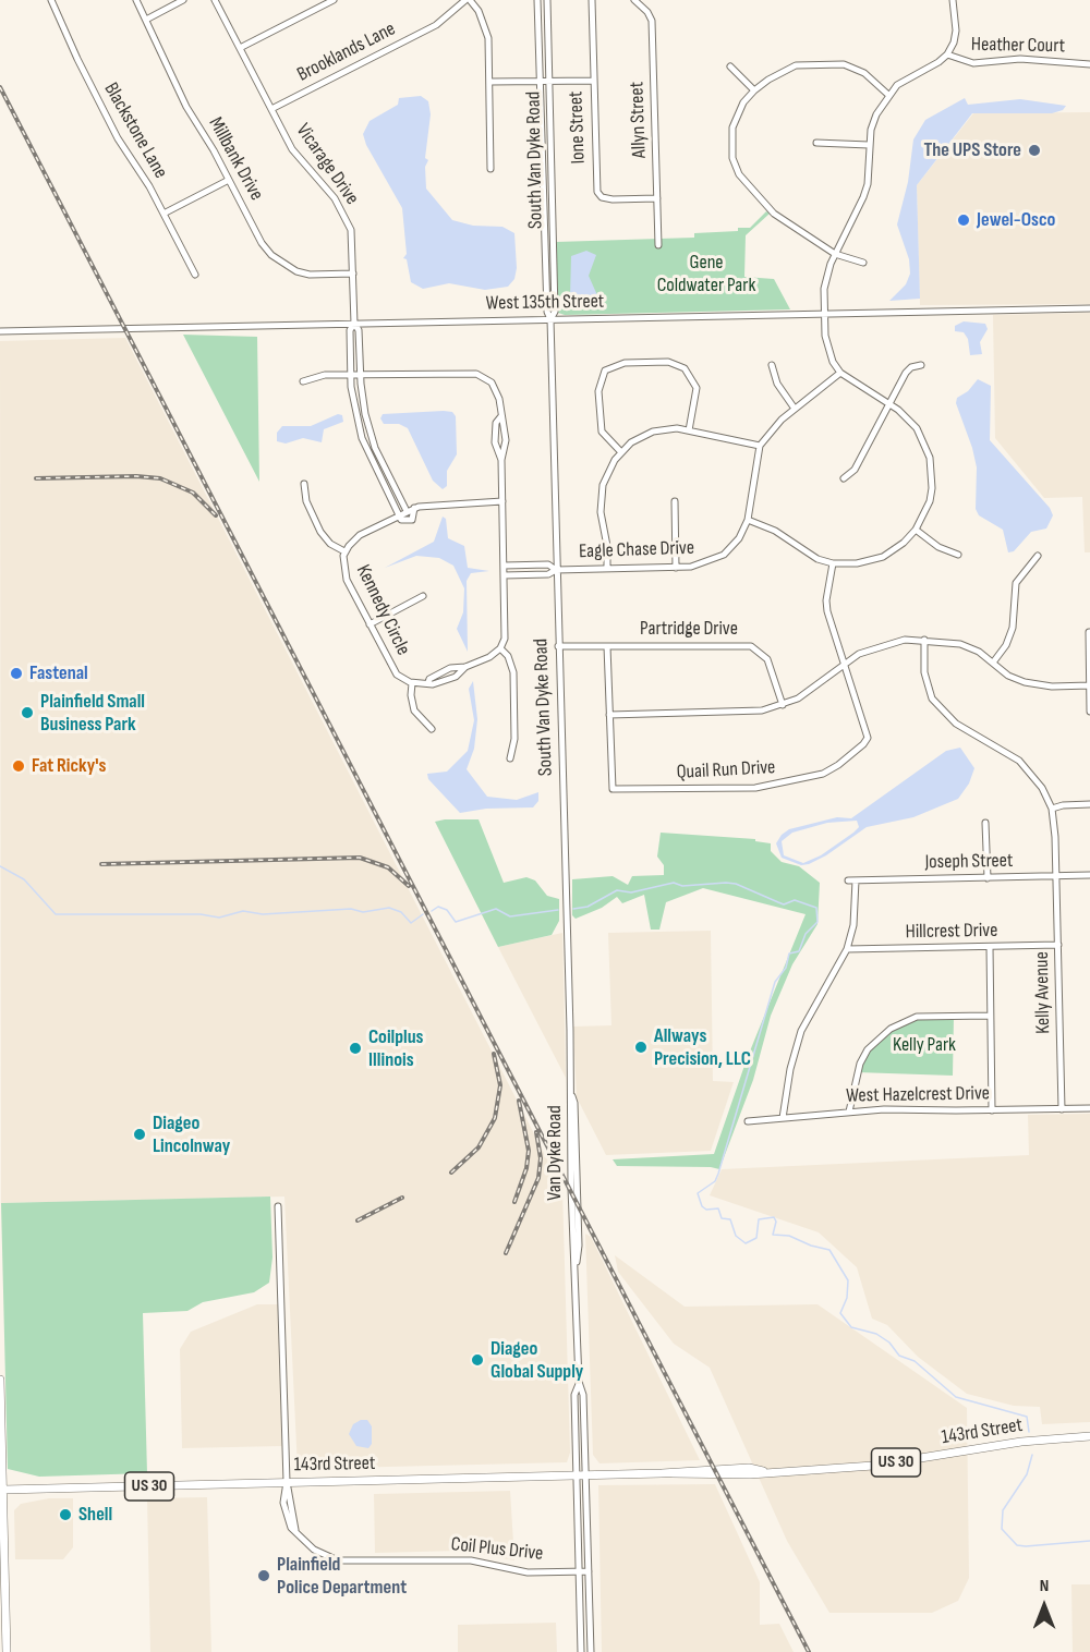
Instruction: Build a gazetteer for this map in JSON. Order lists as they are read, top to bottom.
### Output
{
  "streets": {
    "main road": ["143rd Street", "US 30"],
    "street": [
      "Heather Court",
      "Brooklands Lane",
      "Allyn Street",
      "Ione Street",
      "Blackstone Lane",
      "Millbank Drive",
      "South Van Dyke Road",
      "Vicarage Drive",
      "West 135th Street",
      "Eagle Chase Drive",
      "Kennedy Circle",
      "Partridge Drive",
      "Quail Run Drive",
      "Joseph Street",
      "Hillcrest Drive",
      "Kelly Avenue",
      "West Hazelcrest Drive",
      "Van Dyke Road",
      "Coil Plus Drive"
    ]
  },
  "crossings": [
    ["Brooklands Lane", "Vicarage Drive"],
    ["Allyn Street", "Ione Street"],
    ["Millbank Drive", "Vicarage Drive"],
    ["South Van Dyke Road", "West 135th Street"],
    ["South Van Dyke Road", "Eagle Chase Drive"],
    ["South Van Dyke Road", "Partridge Drive"],
    ["South Van Dyke Road", "Van Dyke Road"],
    ["Vicarage Drive", "West 135th Street"],
    ["Vicarage Drive", "Kennedy Circle"],
    ["Eagle Chase Drive", "Quail Run Drive"],
    ["Partridge Drive", "Quail Run Drive"],
    ["Joseph Street", "Kelly Avenue"],
    ["Hillcrest Drive", "Kelly Avenue"],
    ["Kelly Avenue", "West Hazelcrest Drive"],
    ["Van Dyke Road", "143rd Street"],
    ["Van Dyke Road", "Coil Plus Drive"],
    ["143rd Street", "Coil Plus Drive"]
  ],
  "parks": ["Gene Coldwater Park", "Kelly Park"],
  "places": [
    "The UPS Store",
    "Jewel-Osco",
    "Fastenal",
    "Plainfield Small Business Park",
    "Fat Ricky's",
    "Allways Precision, LLC",
    "Coilplus Illinois",
    "Diageo Lincolnway",
    "Diageo Global Supply",
    "Shell",
    "Plainfield Police Department"
  ],
  "north": "top"
}
